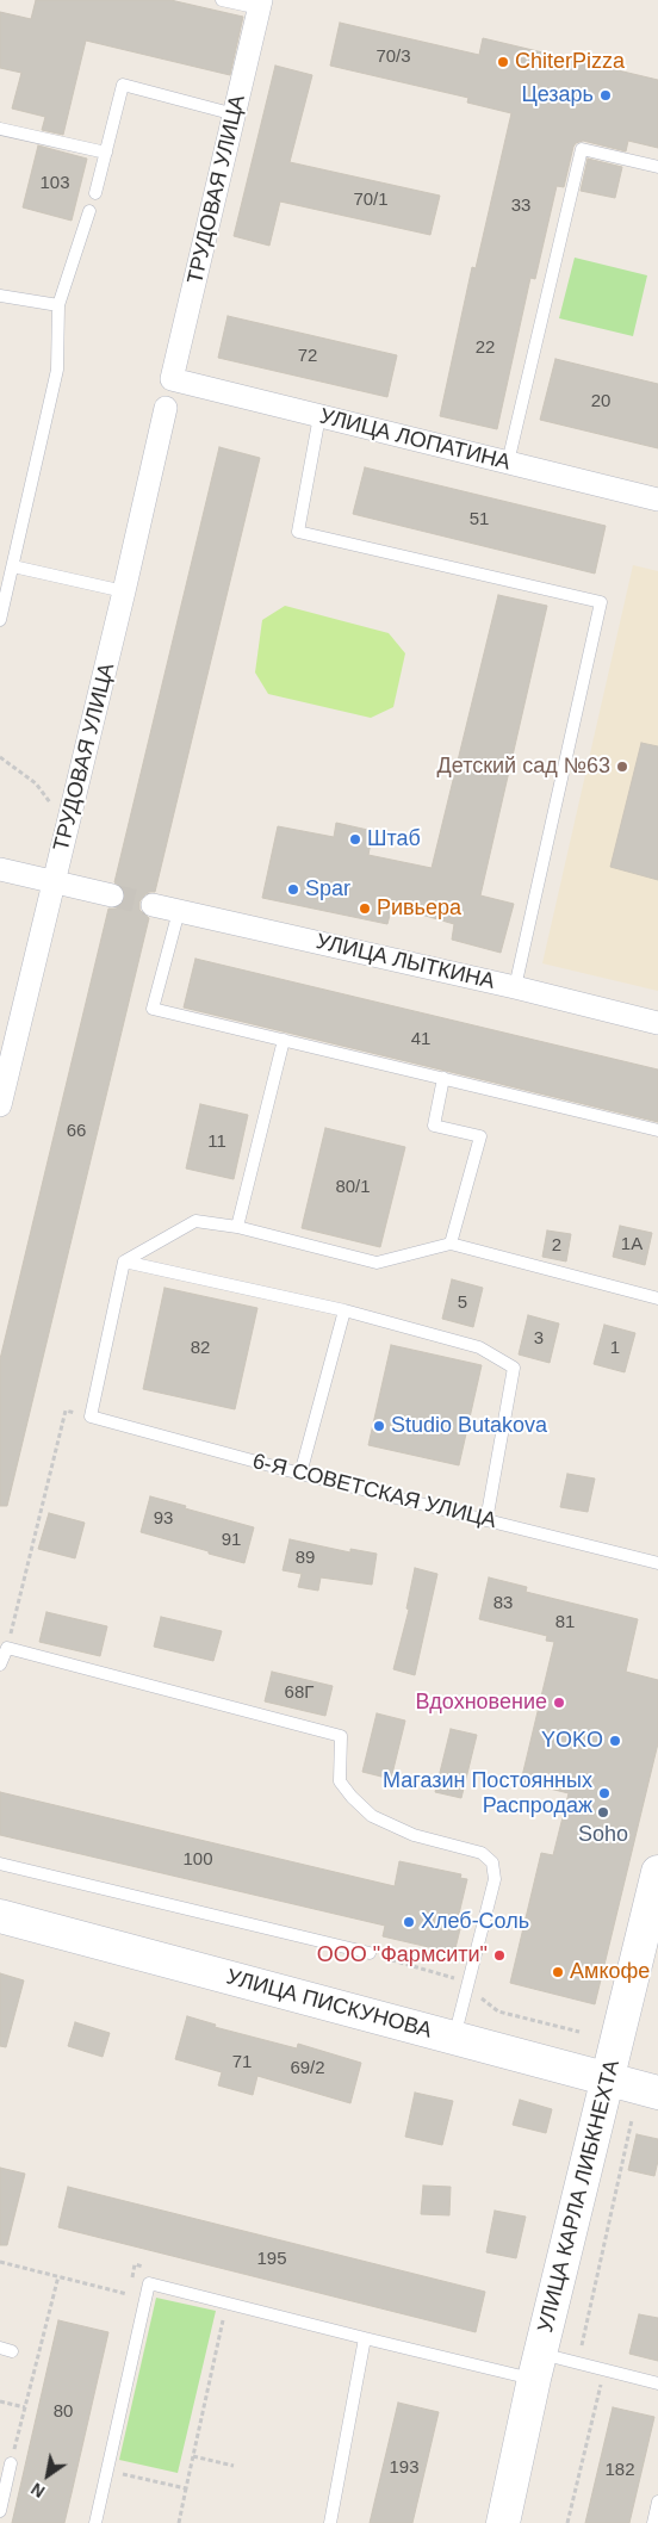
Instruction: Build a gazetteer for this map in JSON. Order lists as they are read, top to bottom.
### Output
{
  "streets": {
    "main road": ["УЛИЦА ПИСКУНОВА", "УЛИЦА КАРЛА ЛИБКНЕХТА"],
    "street": ["ТРУДОВАЯ УЛИЦА", "УЛИЦА ЛОПАТИНА", "УЛИЦА ЛЫТКИНА"],
    "lane": ["6-Я СОВЕТСКАЯ УЛИЦА"]
  },
  "crossings": [
    ["ТРУДОВАЯ УЛИЦА", "УЛИЦА ЛОПАТИНА"],
    ["УЛИЦА ПИСКУНОВА", "УЛИЦА КАРЛА ЛИБКНЕХТА"]
  ],
  "places": [
    "ChiterPizza",
    "Цезарь",
    "Детский сад №63",
    "Штаб",
    "Spar",
    "Ривьера",
    "Studio Butakova",
    "Вдохновение",
    "YOKO",
    "Магазин Постоянных Распродаж",
    "Soho",
    "Хлеб-Соль",
    "ООО \"Фармсити\"",
    "Амкофе"
  ],
  "house_numbers": [
    "70/3",
    "103",
    "70/1",
    "33",
    "22",
    "72",
    "20",
    "51",
    "41",
    "66",
    "11",
    "80/1",
    "1А",
    "2",
    "5",
    "3",
    "82",
    "1",
    "93",
    "91",
    "89",
    "83",
    "81",
    "68Г",
    "100",
    "71",
    "69/2",
    "195",
    "80",
    "193",
    "182"
  ],
  "north": "bottom left"
}
